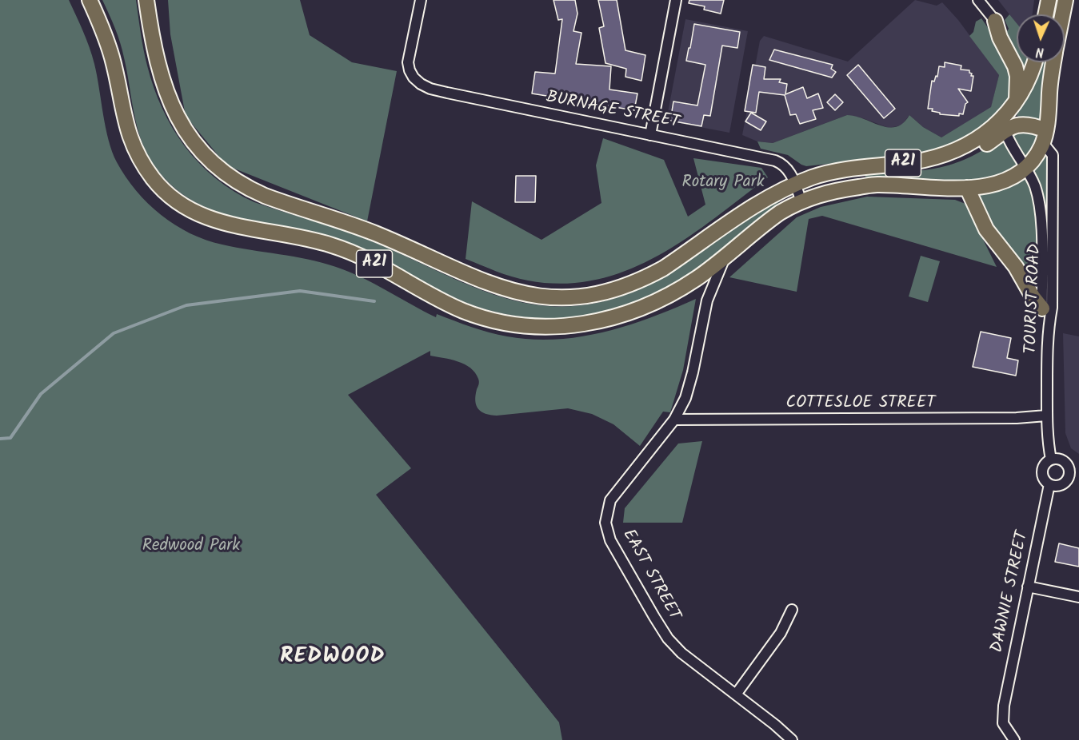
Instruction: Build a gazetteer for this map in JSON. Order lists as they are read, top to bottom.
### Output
{
  "streets": {
    "highway": ["A21"],
    "street": [
      "BURNAGE STREET",
      "TOURIST ROAD",
      "COTTESLOE STREET",
      "EAST STREET",
      "DAWNIE STREET"
    ]
  },
  "crossings": [
    ["BURNAGE STREET", "A21"],
    ["A21", "TOURIST ROAD"],
    ["A21", "EAST STREET"],
    ["TOURIST ROAD", "COTTESLOE STREET"],
    ["TOURIST ROAD", "DAWNIE STREET"],
    ["COTTESLOE STREET", "EAST STREET"]
  ],
  "districts": ["REDWOOD"],
  "parks": ["Rotary Park", "Redwood Park"],
  "north": "bottom"
}
